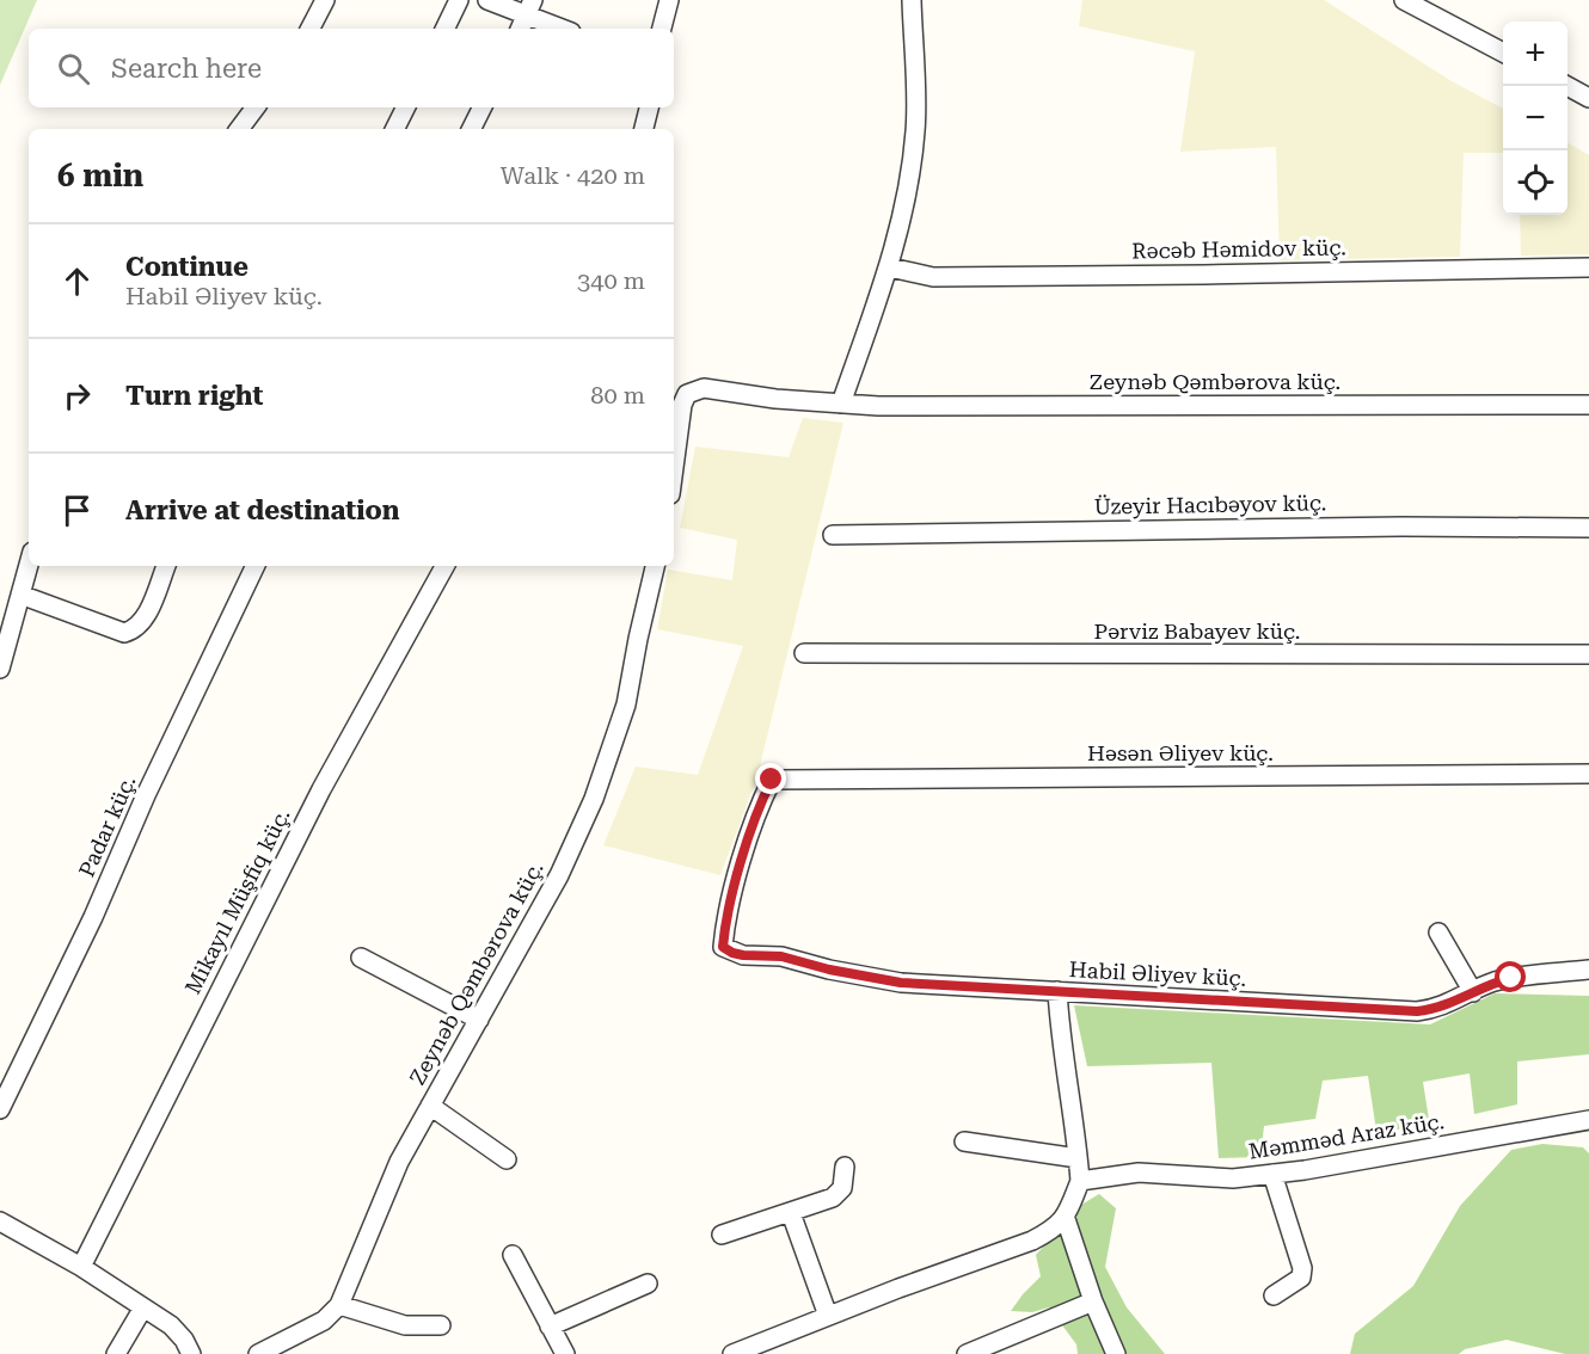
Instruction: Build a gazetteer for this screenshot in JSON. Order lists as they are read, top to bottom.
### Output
{
  "streets": {
    "street": [
      "Rəcəb Həmidov küç.",
      "Zeynəb Qəmbərova küç.",
      "Üzeyir Hacıbəyov küç.",
      "Pərviz Babayev küç.",
      "Həsən Əliyev küç.",
      "Padar küç.",
      "Mikayıl Müşfiq küç.",
      "Habil Əliyev küç.",
      "Məmməd Araz küç."
    ]
  },
  "crossings": [
    ["Həsən Əliyev küç.", "Habil Əliyev küç."]
  ],
  "page": {
    "map_buttons": ["+", "−"],
    "search": "Search here",
    "heading": ["6 min", "Walk · 420 m"],
    "list": [
      ["Continue", "Habil Əliyev küç.", "340 m"],
      ["Turn right", "80 m"],
      "Arrive at destination"
    ]
  }
}
